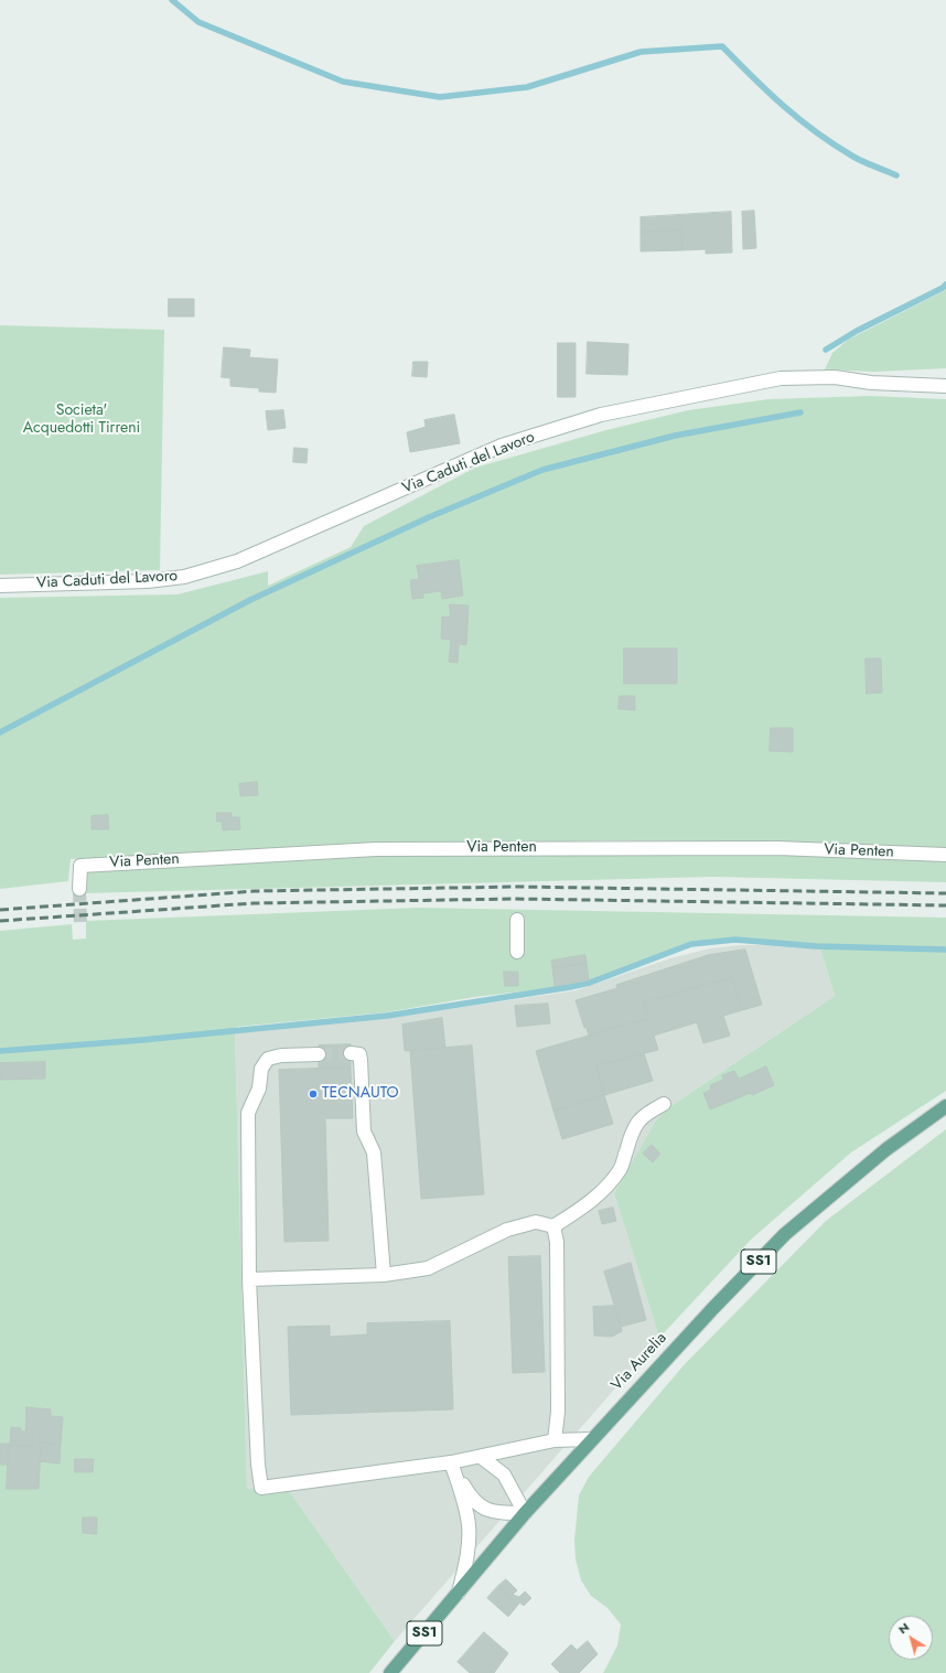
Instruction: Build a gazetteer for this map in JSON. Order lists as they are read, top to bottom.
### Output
{
  "streets": {
    "main road": ["SS1", "Via Aurelia"],
    "street": ["Via Caduti del Lavoro", "Via Penten"]
  },
  "parks": ["Societa' Acquedotti Tirreni"],
  "places": ["TECNAUTO"],
  "north": "top left"
}
